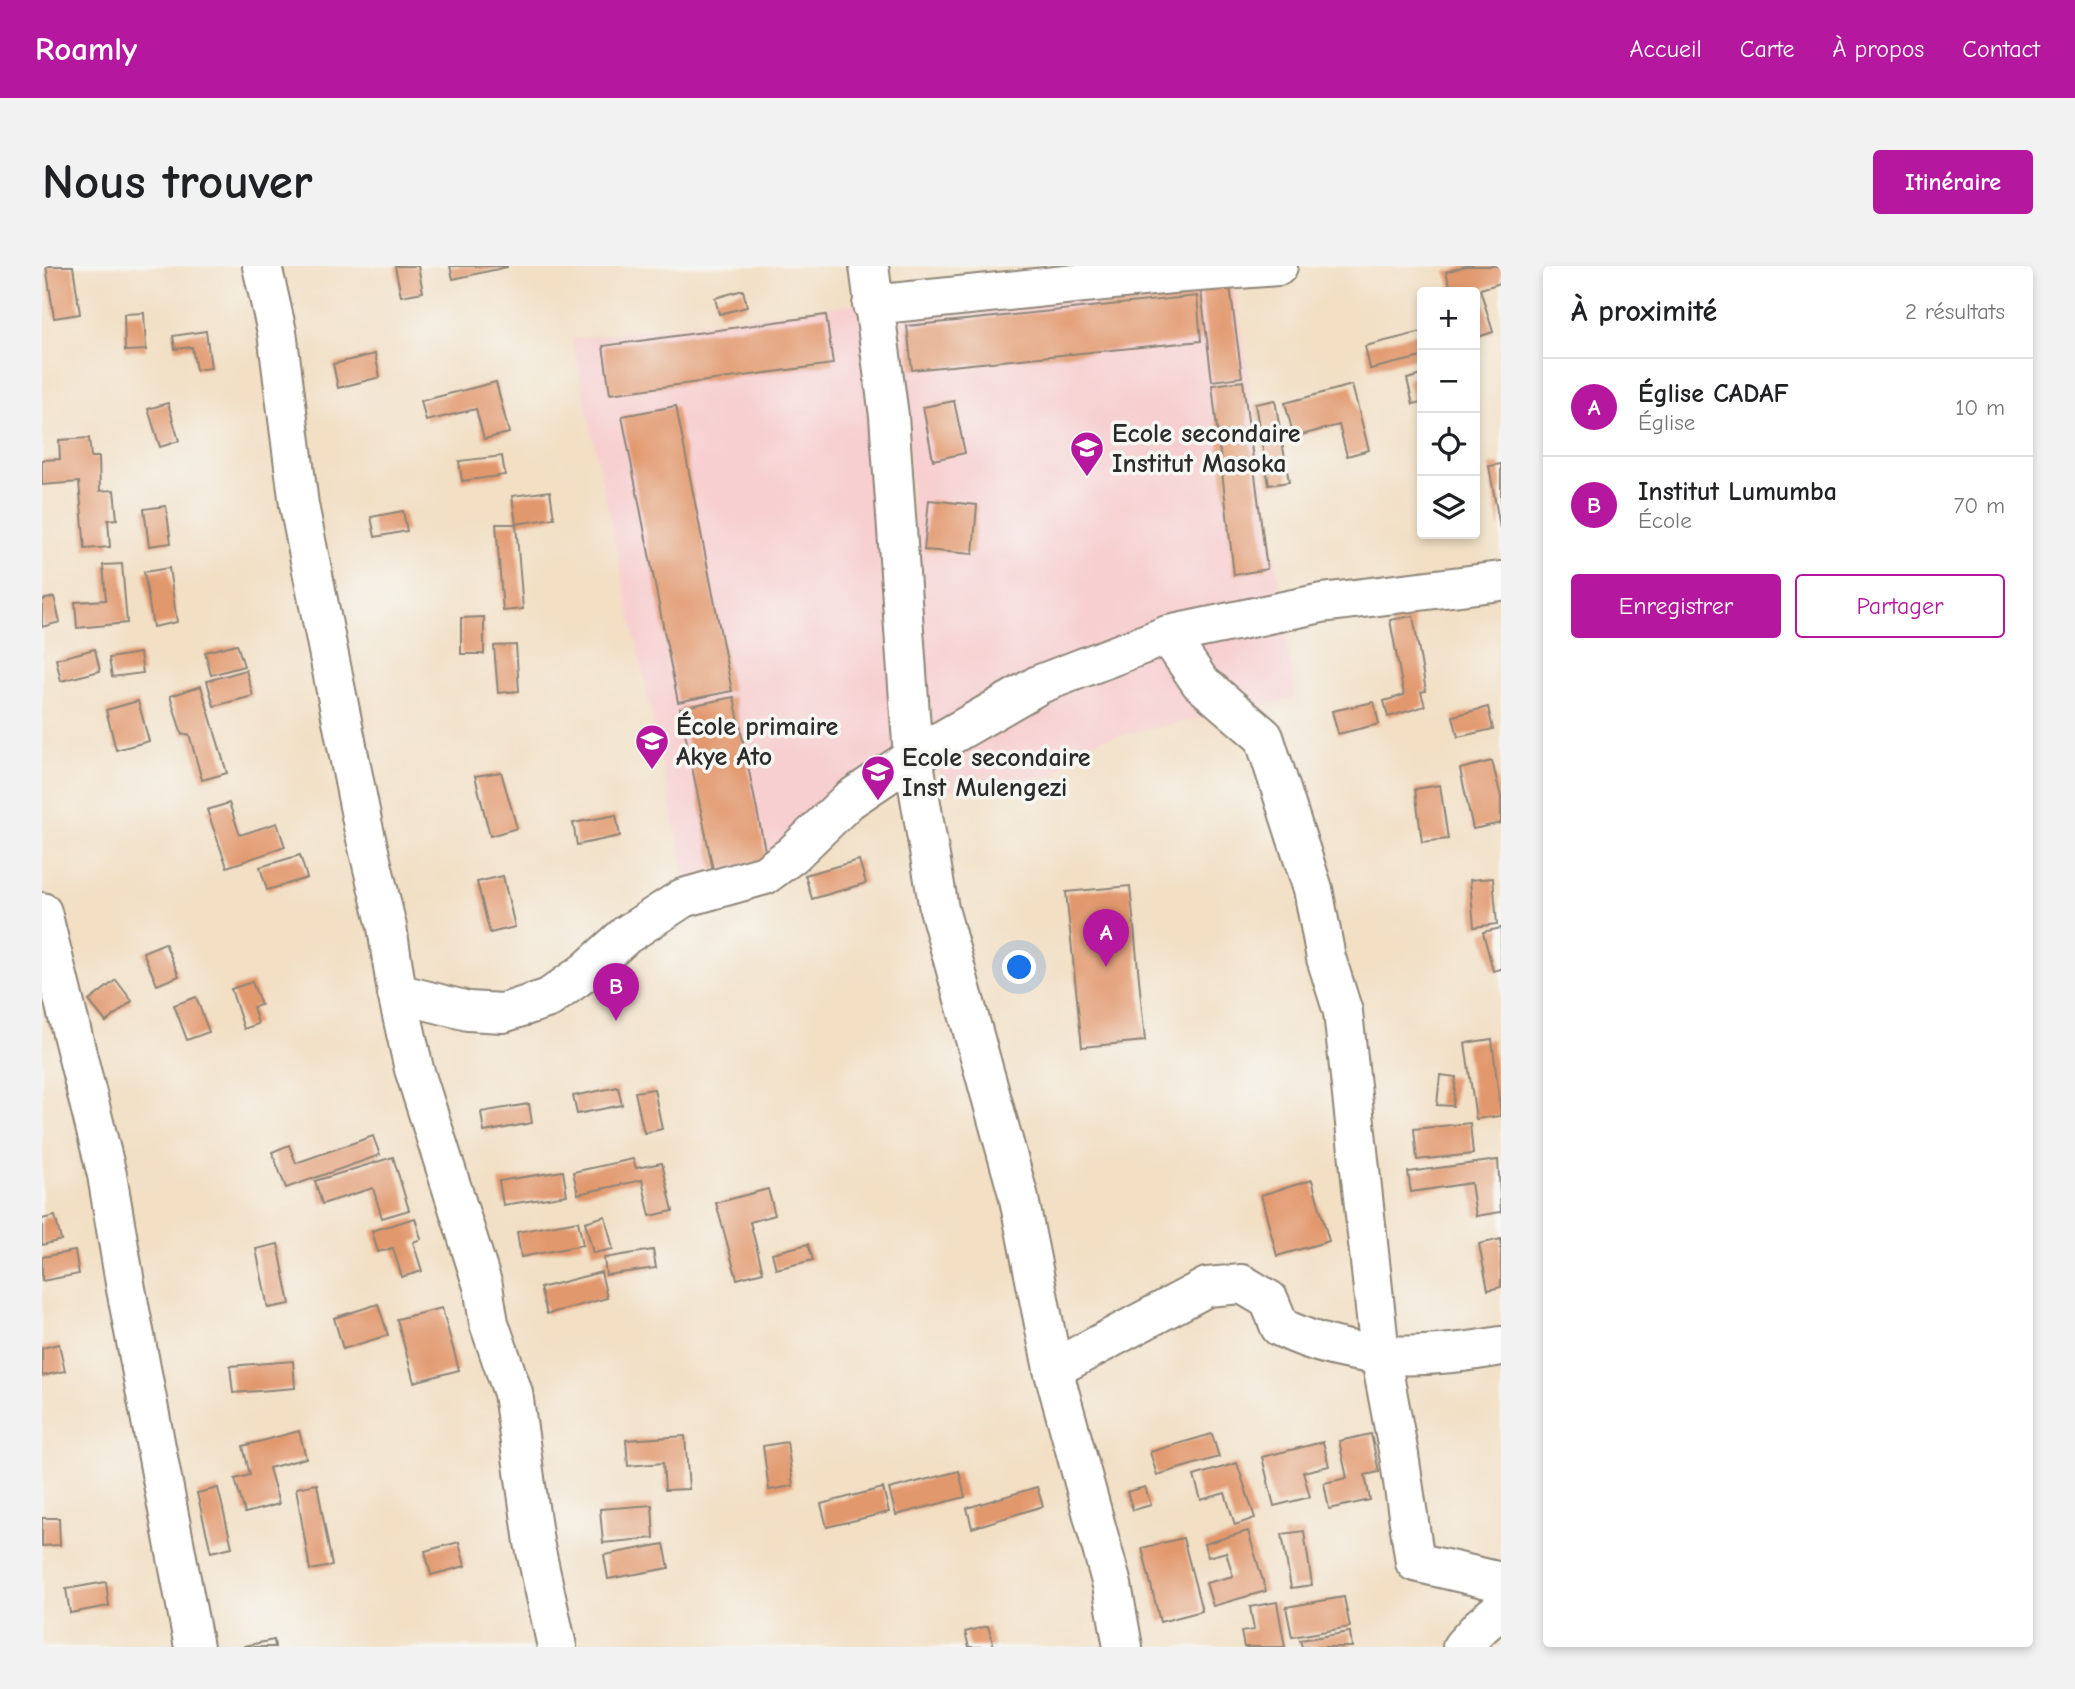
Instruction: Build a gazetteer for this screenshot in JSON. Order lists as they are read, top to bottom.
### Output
{
  "places": {
    "school or university": ["Ecole secondaire Institut Masoka", "École primaire Akye Ato", "Ecole secondaire Inst Mulengezi"]
  },
  "page": {
    "header": "Roamly",
    "nav": [
      "Accueil",
      "Carte",
      "À propos",
      "Contact"
    ],
    "buttons": [
      "Itinéraire",
      ["Enregistrer", "Partager"]
    ],
    "title": "Nous trouver",
    "heading": ["À proximité", "2 résultats"],
    "map_buttons": ["+", "−"],
    "list": [
      {
        "mark": "A",
        "name": "Église CADAF",
        "note": "Église",
        "value": "10 m"
      },
      {
        "mark": "B",
        "name": "Institut Lumumba",
        "note": "École",
        "value": "70 m"
      }
    ],
    "pins": ["A", "B"]
  }
}
